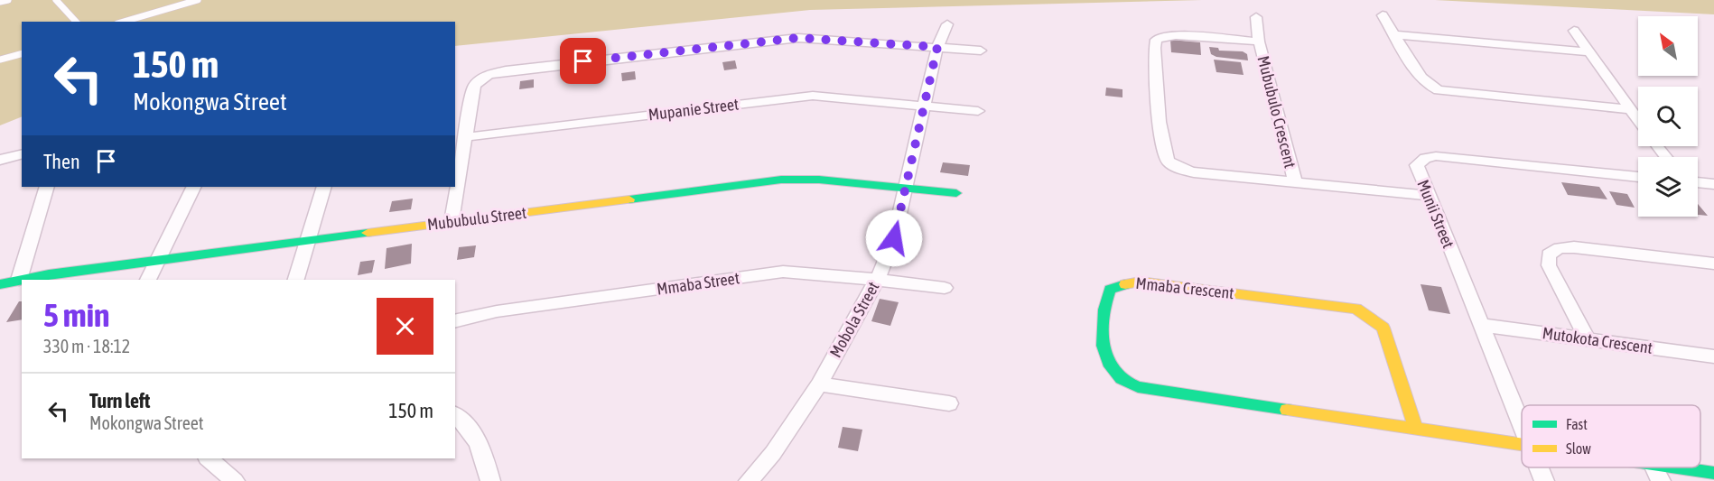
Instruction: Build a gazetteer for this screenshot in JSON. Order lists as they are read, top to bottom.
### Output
{
  "streets": {
    "street": [
      "Mupanie Street",
      "Mububulo Crescent",
      "Munii Street",
      "Mububulu Street",
      "Mmaba Street",
      "Mmaba Crescent",
      "Mobola Street",
      "Mutokota Crescent"
    ]
  },
  "crossings": [
    ["Mupanie Street", "Mobola Street"],
    ["Mububulo Crescent", "Munii Street"],
    ["Munii Street", "Mutokota Crescent"],
    ["Mububulu Street", "Mobola Street"],
    ["Mmaba Street", "Mobola Street"]
  ],
  "legend": ["Fast", "Slow"],
  "north": "top left",
  "page": {
    "turn": ["150 m", "Mokongwa Street"],
    "then": "Then",
    "heading": ["5 min", "330 m · 18:12"],
    "list": [
      {
        "name": "Turn left",
        "note": "Mokongwa Street",
        "value": "150 m"
      }
    ]
  }
}
